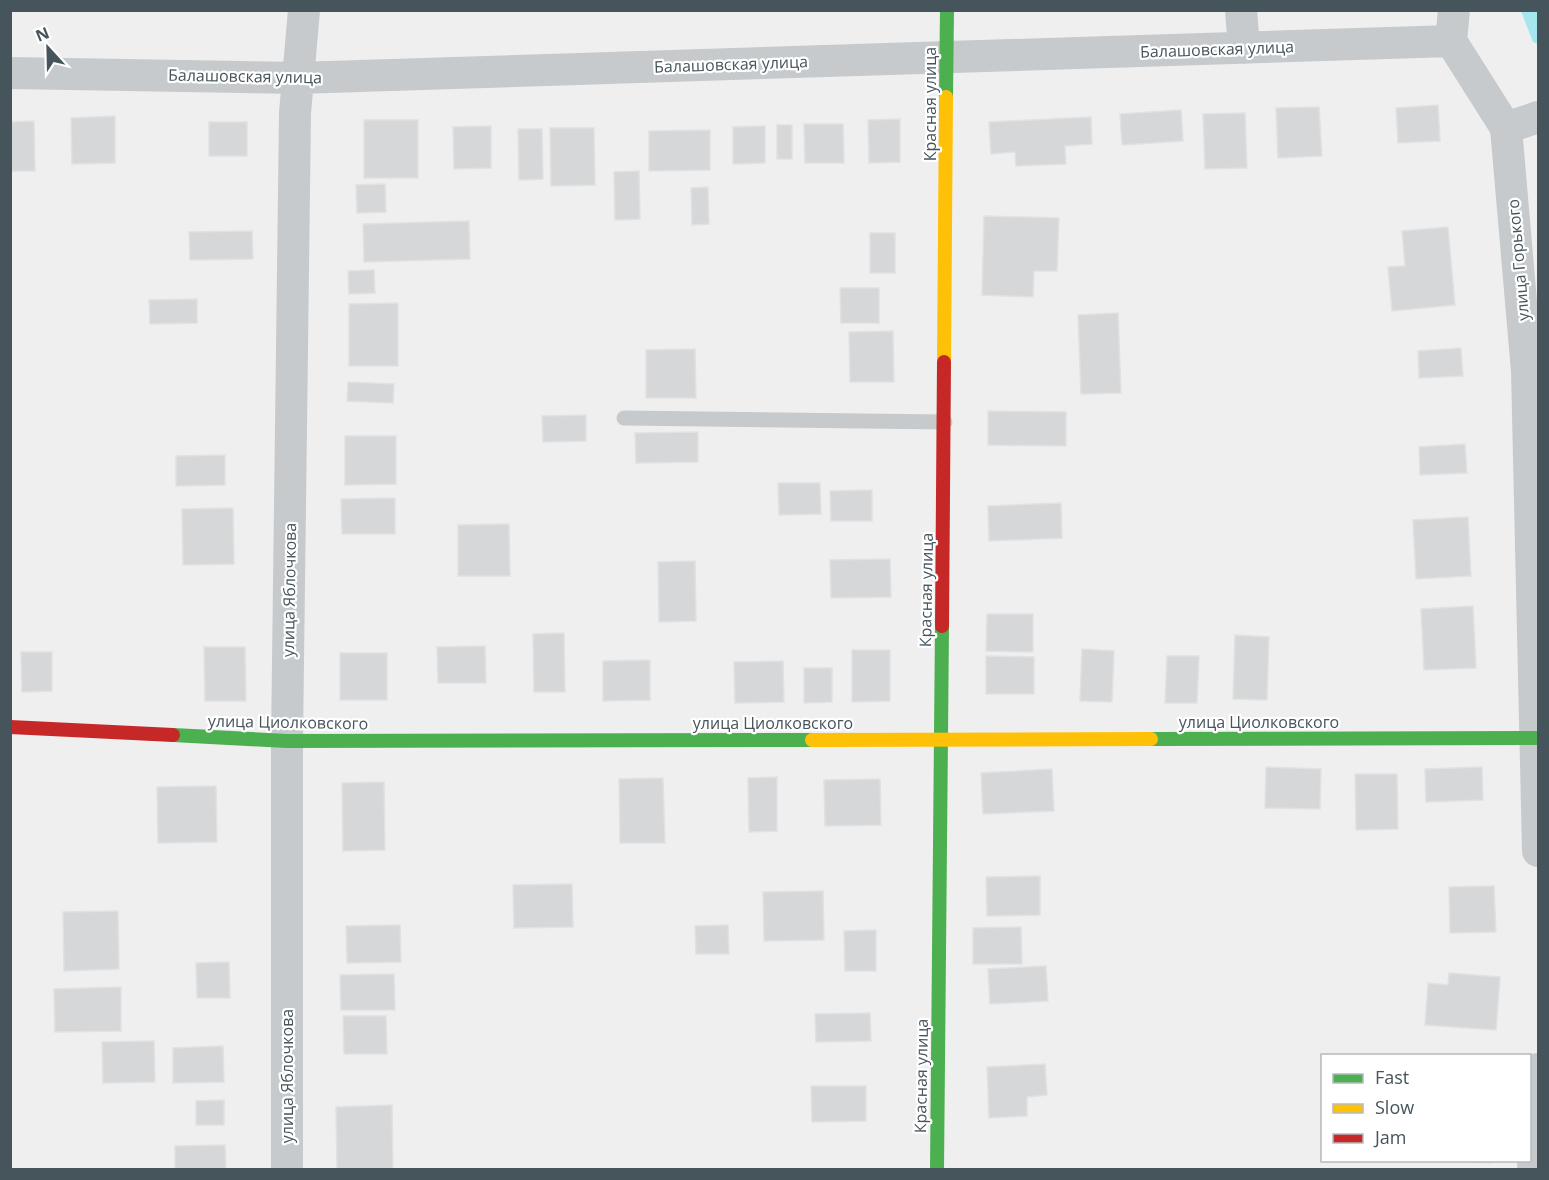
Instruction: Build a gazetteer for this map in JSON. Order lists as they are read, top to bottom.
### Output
{
  "streets": {
    "street": [
      "Балашовская улица",
      "Красная улица",
      "улица Горького",
      "улица Яблочкова",
      "улица Циолковского"
    ]
  },
  "crossings": [
    ["Балашовская улица", "Красная улица"],
    ["Балашовская улица", "улица Горького"],
    ["Балашовская улица", "улица Яблочкова"],
    ["Красная улица", "улица Циолковского"],
    ["улица Горького", "улица Циолковского"],
    ["улица Яблочкова", "улица Циолковского"]
  ],
  "legend": ["Fast", "Slow", "Jam"],
  "north": "top"
}
